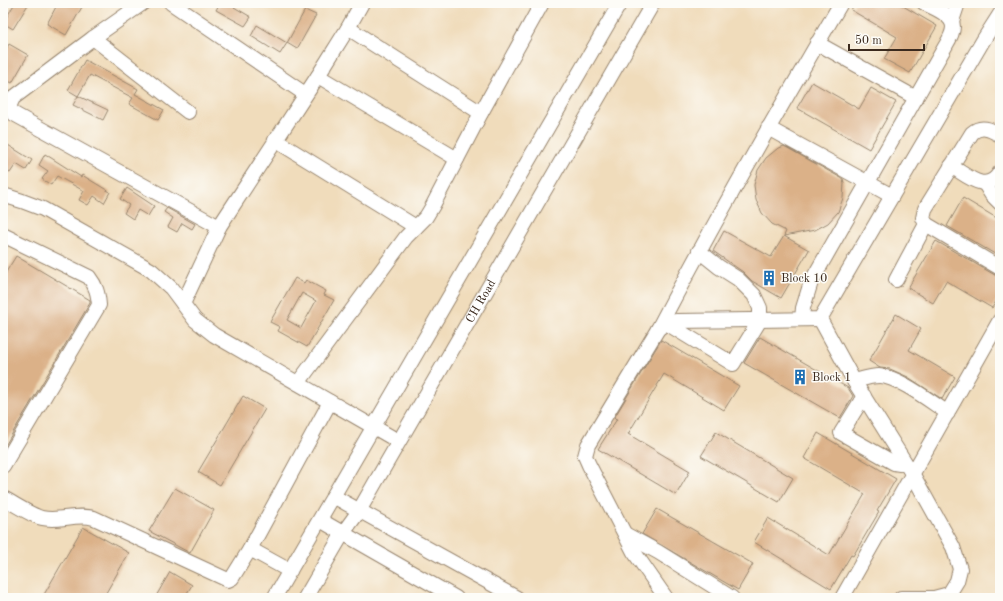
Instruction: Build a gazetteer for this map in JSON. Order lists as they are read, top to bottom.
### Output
{
  "streets": {
    "street": ["CH Road"]
  },
  "places": {
    "building": ["Block 10", "Block 1"]
  },
  "scale_bar": "50 m"
}
